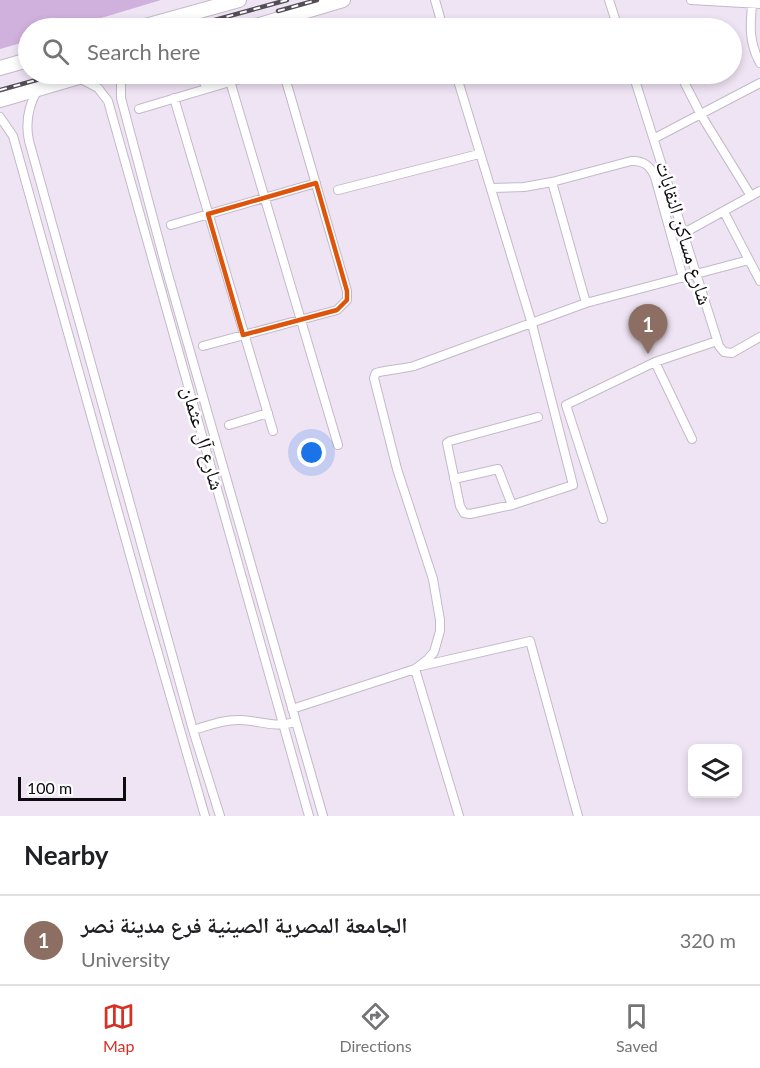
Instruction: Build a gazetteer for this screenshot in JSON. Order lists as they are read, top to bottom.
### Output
{
  "streets": {
    "street": ["شارع مساكن النقابات", "شارع آل عثمان"]
  },
  "scale_bar": "100 m",
  "page": {
    "search": "Search here",
    "pins": "1",
    "scale": "100 m",
    "heading": "Nearby",
    "list": [
      {
        "mark": "1",
        "name": "الجامعة المصرية الصينية فرع مدينة نصر",
        "note": "University",
        "value": "320 m"
      }
    ],
    "nav": ["Map", "Directions", "Saved"]
  }
}
